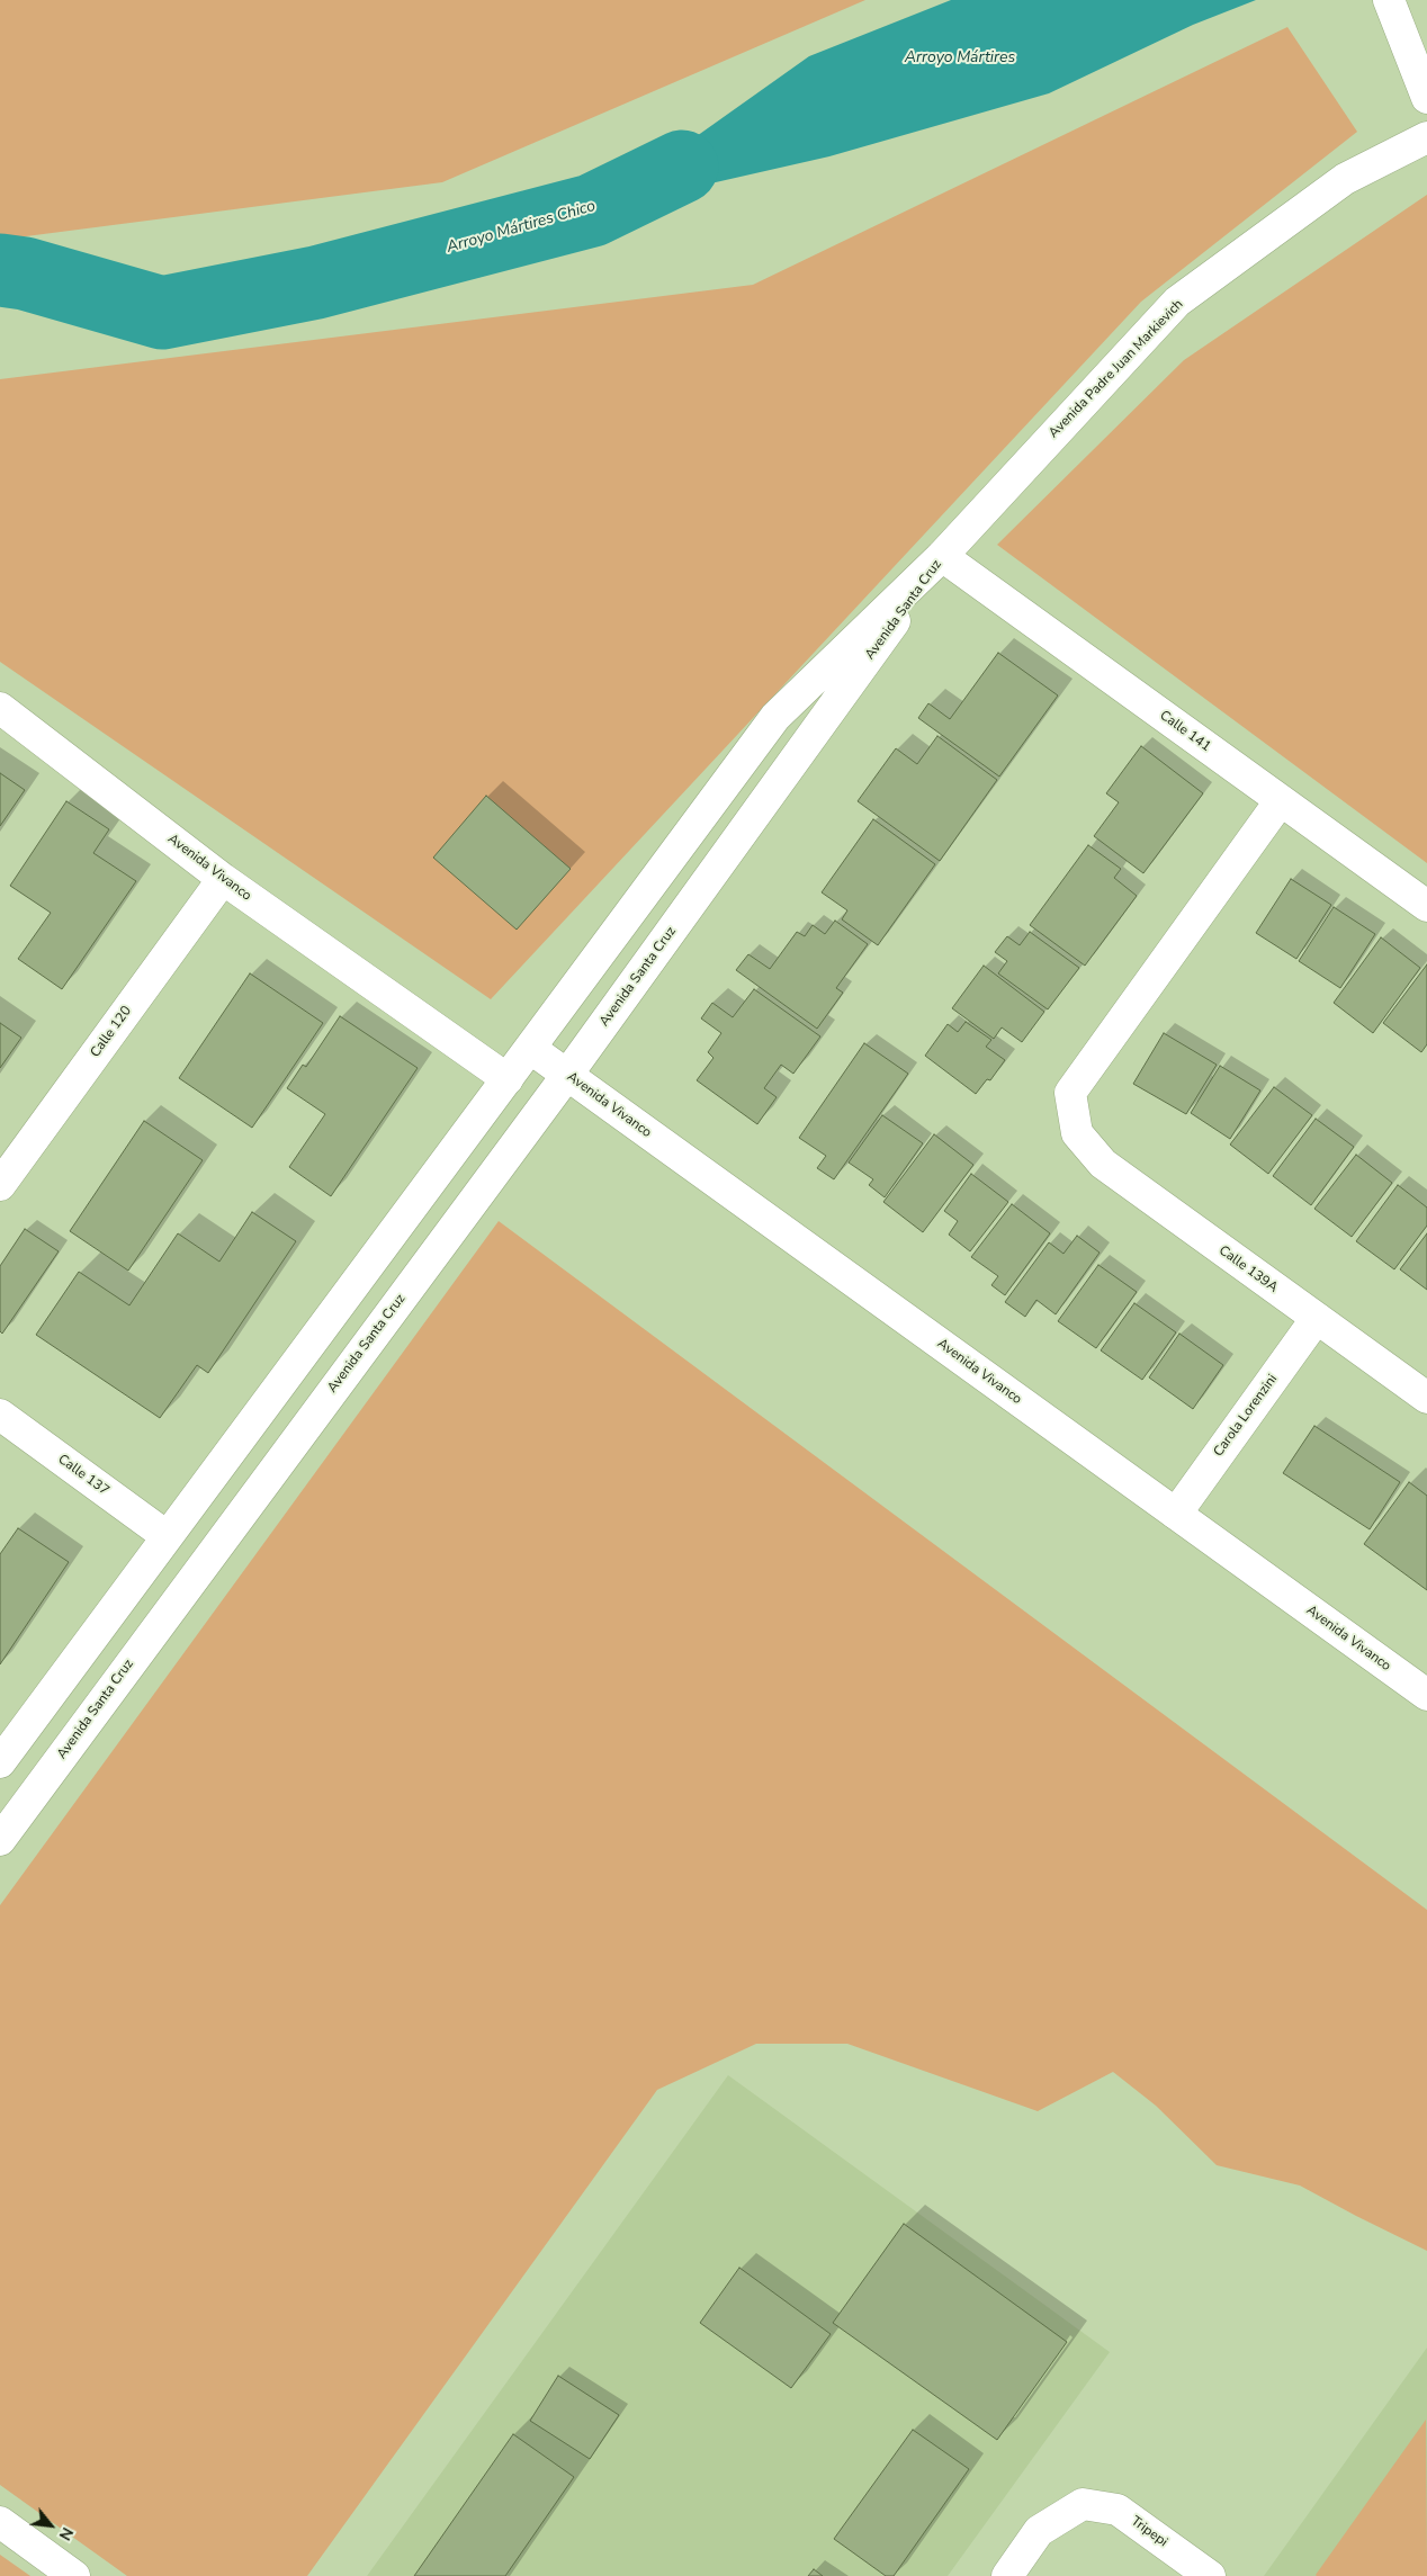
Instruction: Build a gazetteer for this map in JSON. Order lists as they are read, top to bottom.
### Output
{
  "streets": {
    "street": [
      "Avenida Padre Juan Markievich",
      "Avenida Santa Cruz",
      "Calle 141",
      "Avenida Vivanco",
      "Calle 120",
      "Calle 139A",
      "Carola Lorenzini",
      "Calle 137",
      "Tripepi"
    ]
  },
  "crossings": [
    ["Avenida Padre Juan Markievich", "Avenida Santa Cruz"],
    ["Avenida Padre Juan Markievich", "Calle 141"],
    ["Avenida Santa Cruz", "Calle 141"],
    ["Avenida Santa Cruz", "Avenida Vivanco"],
    ["Avenida Santa Cruz", "Calle 137"],
    ["Calle 141", "Calle 139A"],
    ["Avenida Vivanco", "Calle 120"],
    ["Avenida Vivanco", "Carola Lorenzini"],
    ["Calle 139A", "Carola Lorenzini"]
  ],
  "water": ["Arroyo Mártires", "Arroyo Mártires Chico"],
  "north": "bottom right"
}
